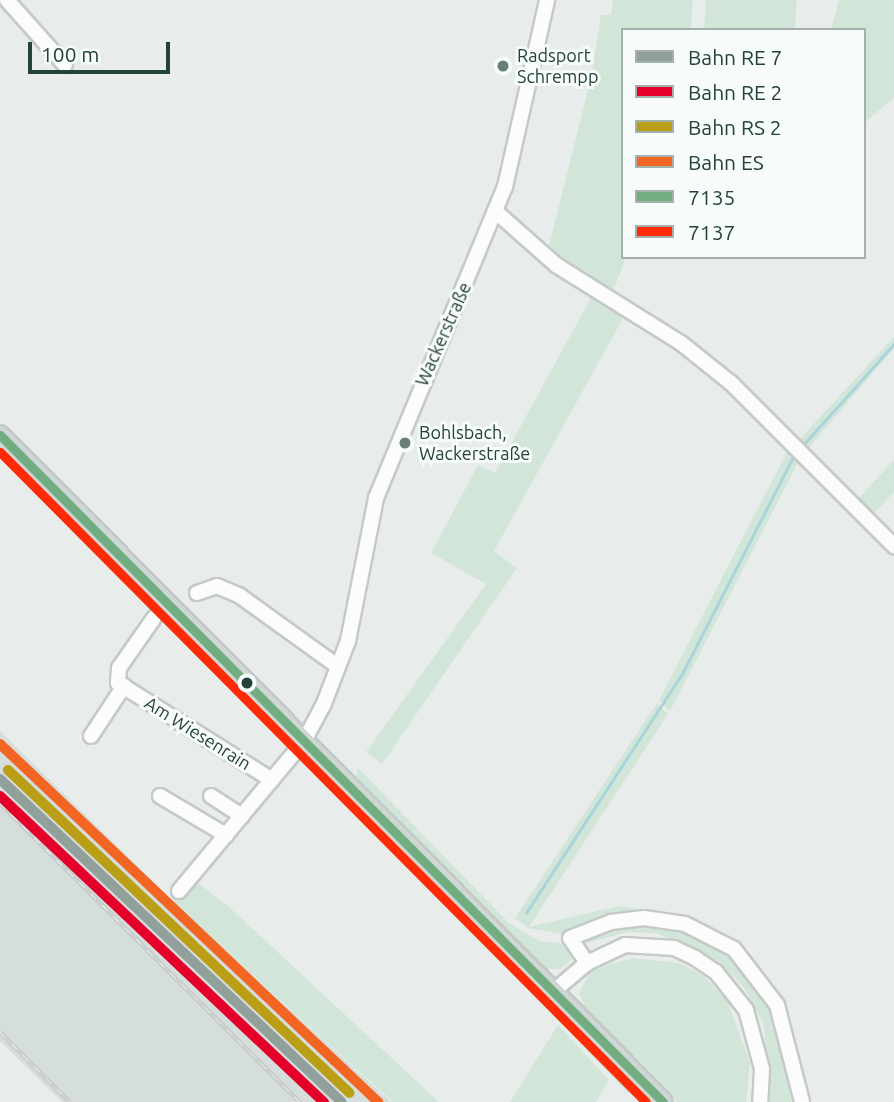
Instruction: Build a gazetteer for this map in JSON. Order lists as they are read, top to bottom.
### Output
{
  "streets": {
    "street": ["Wackerstraße", "Am Wiesenrain"]
  },
  "crossings": [
    ["Wackerstraße", "Am Wiesenrain"]
  ],
  "places": ["Radsport Schrempp", "Bohlsbach, Wackerstraße"],
  "lines": ["transit line 7135", "transit line 7137", "rail line ES"],
  "legend": [
    "Bahn RE 7",
    "Bahn RE 2",
    "Bahn RS 2",
    "Bahn ES",
    "7135",
    "7137"
  ],
  "scale_bar": "100 m"
}
